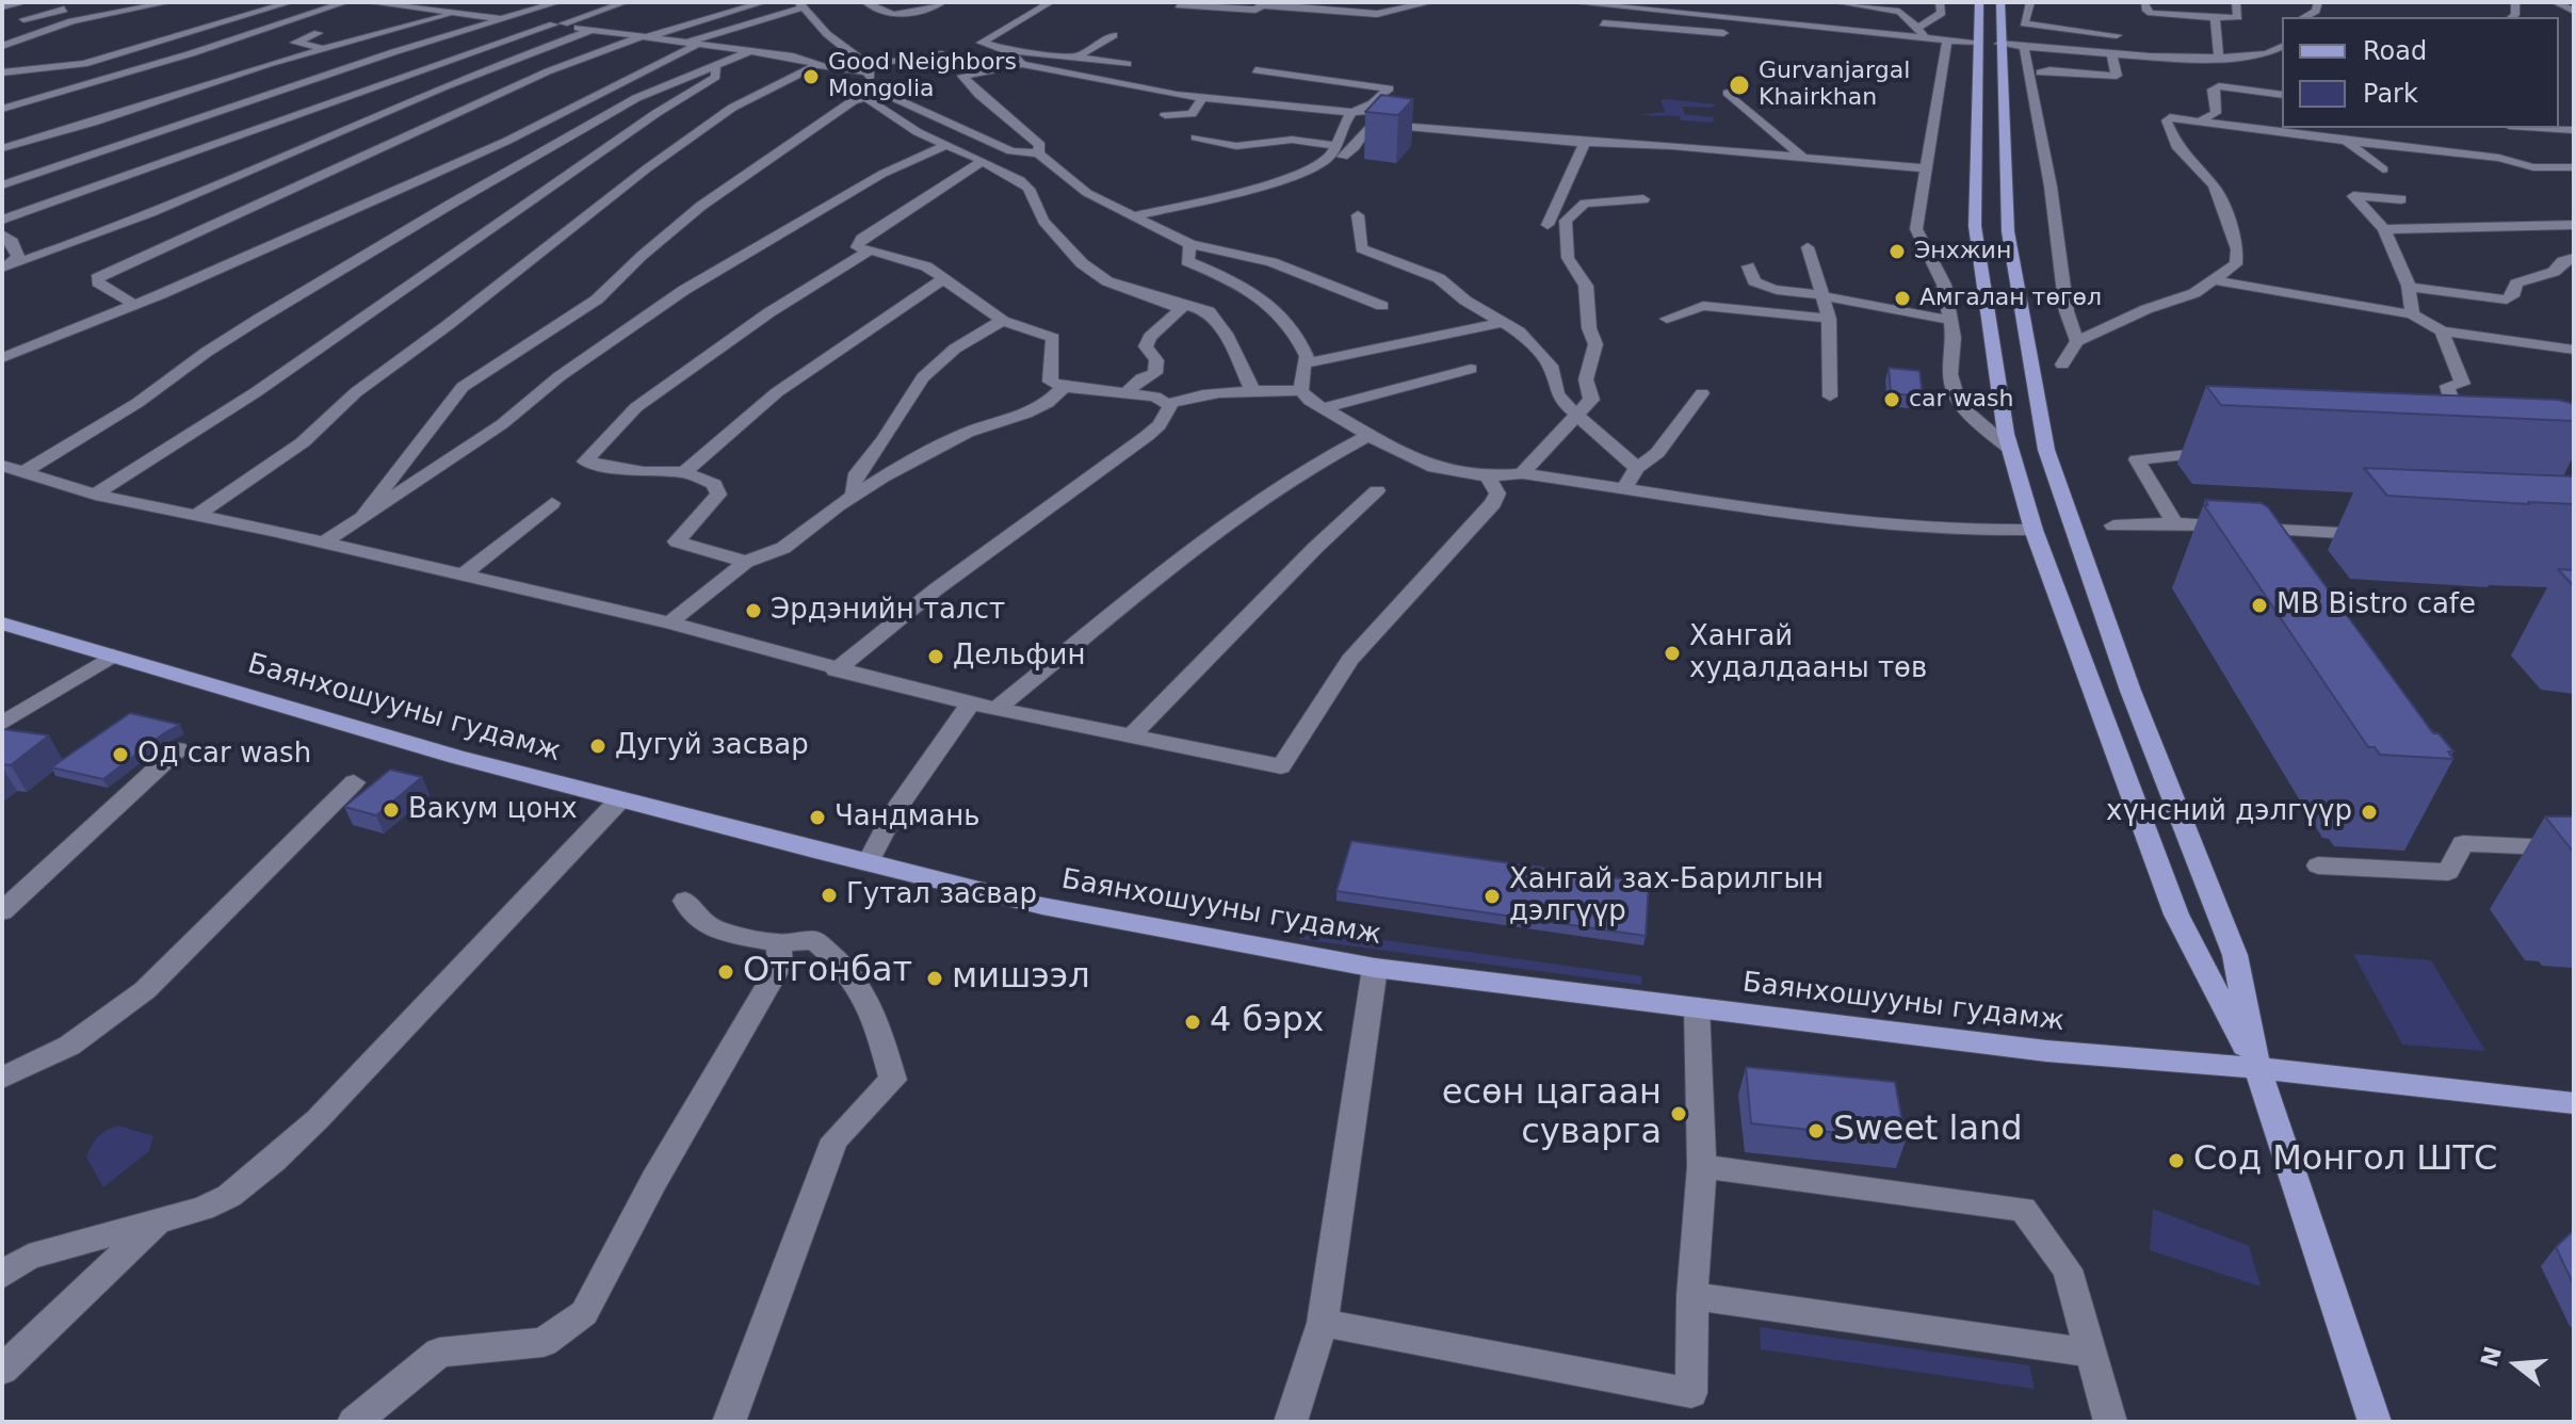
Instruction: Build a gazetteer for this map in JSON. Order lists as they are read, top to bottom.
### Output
{
  "streets": {
    "main road": ["Баянхошууны гудамж"]
  },
  "places": [
    "Good Neighbors Mongolia",
    "Gurvanjargal Khairkhan",
    "Энхжин",
    "Амгалан төгөл",
    "car wash",
    "MB Bistro cafe",
    "Эрдэнийн талст",
    "Хангай худалдааны төв",
    "Дельфин",
    "Дугуй засвар",
    "Од car wash",
    "Вакум цонх",
    "хүнсний дэлгүүр",
    "Чандмань",
    "Гутал засвар",
    "Хангай зах-Барилгын дэлгүүр",
    "Отгонбат",
    "мишээл",
    "4 бэрх",
    "есөн цагаан суварга",
    "Sweet land",
    "Сод Монгол ШТС"
  ],
  "legend": ["Road", "Park"],
  "north": "left"
}
